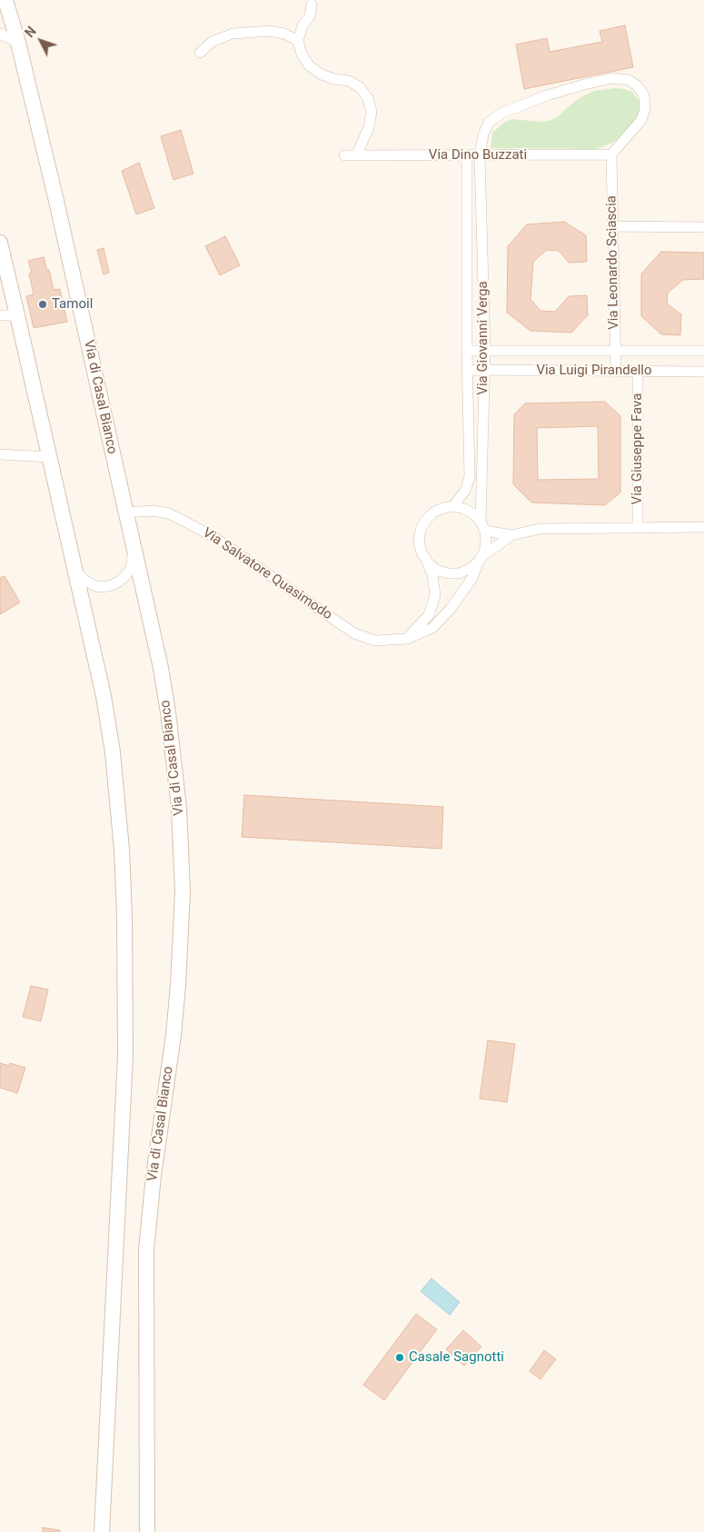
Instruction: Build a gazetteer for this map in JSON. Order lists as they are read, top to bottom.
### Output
{
  "streets": {
    "main road": ["Via di Casal Bianco"],
    "street": [
      "Via Dino Buzzati",
      "Via Leonardo Sciascia",
      "Via Giovanni Verga",
      "Via Luigi Pirandello",
      "Via Giuseppe Fava",
      "Via Salvatore Quasimodo"
    ]
  },
  "crossings": [
    ["Via Dino Buzzati", "Via Leonardo Sciascia"],
    ["Via Dino Buzzati", "Via Giovanni Verga"],
    ["Via Leonardo Sciascia", "Via Giovanni Verga"],
    ["Via Leonardo Sciascia", "Via Luigi Pirandello"],
    ["Via Giovanni Verga", "Via Luigi Pirandello"],
    ["Via Giovanni Verga", "Via Salvatore Quasimodo"],
    ["Via Luigi Pirandello", "Via Giuseppe Fava"],
    ["Via di Casal Bianco", "Via Salvatore Quasimodo"],
    ["Via Giuseppe Fava", "Via Salvatore Quasimodo"]
  ],
  "places": ["Tamoil", "Casale Sagnotti"],
  "north": "top left"
}
